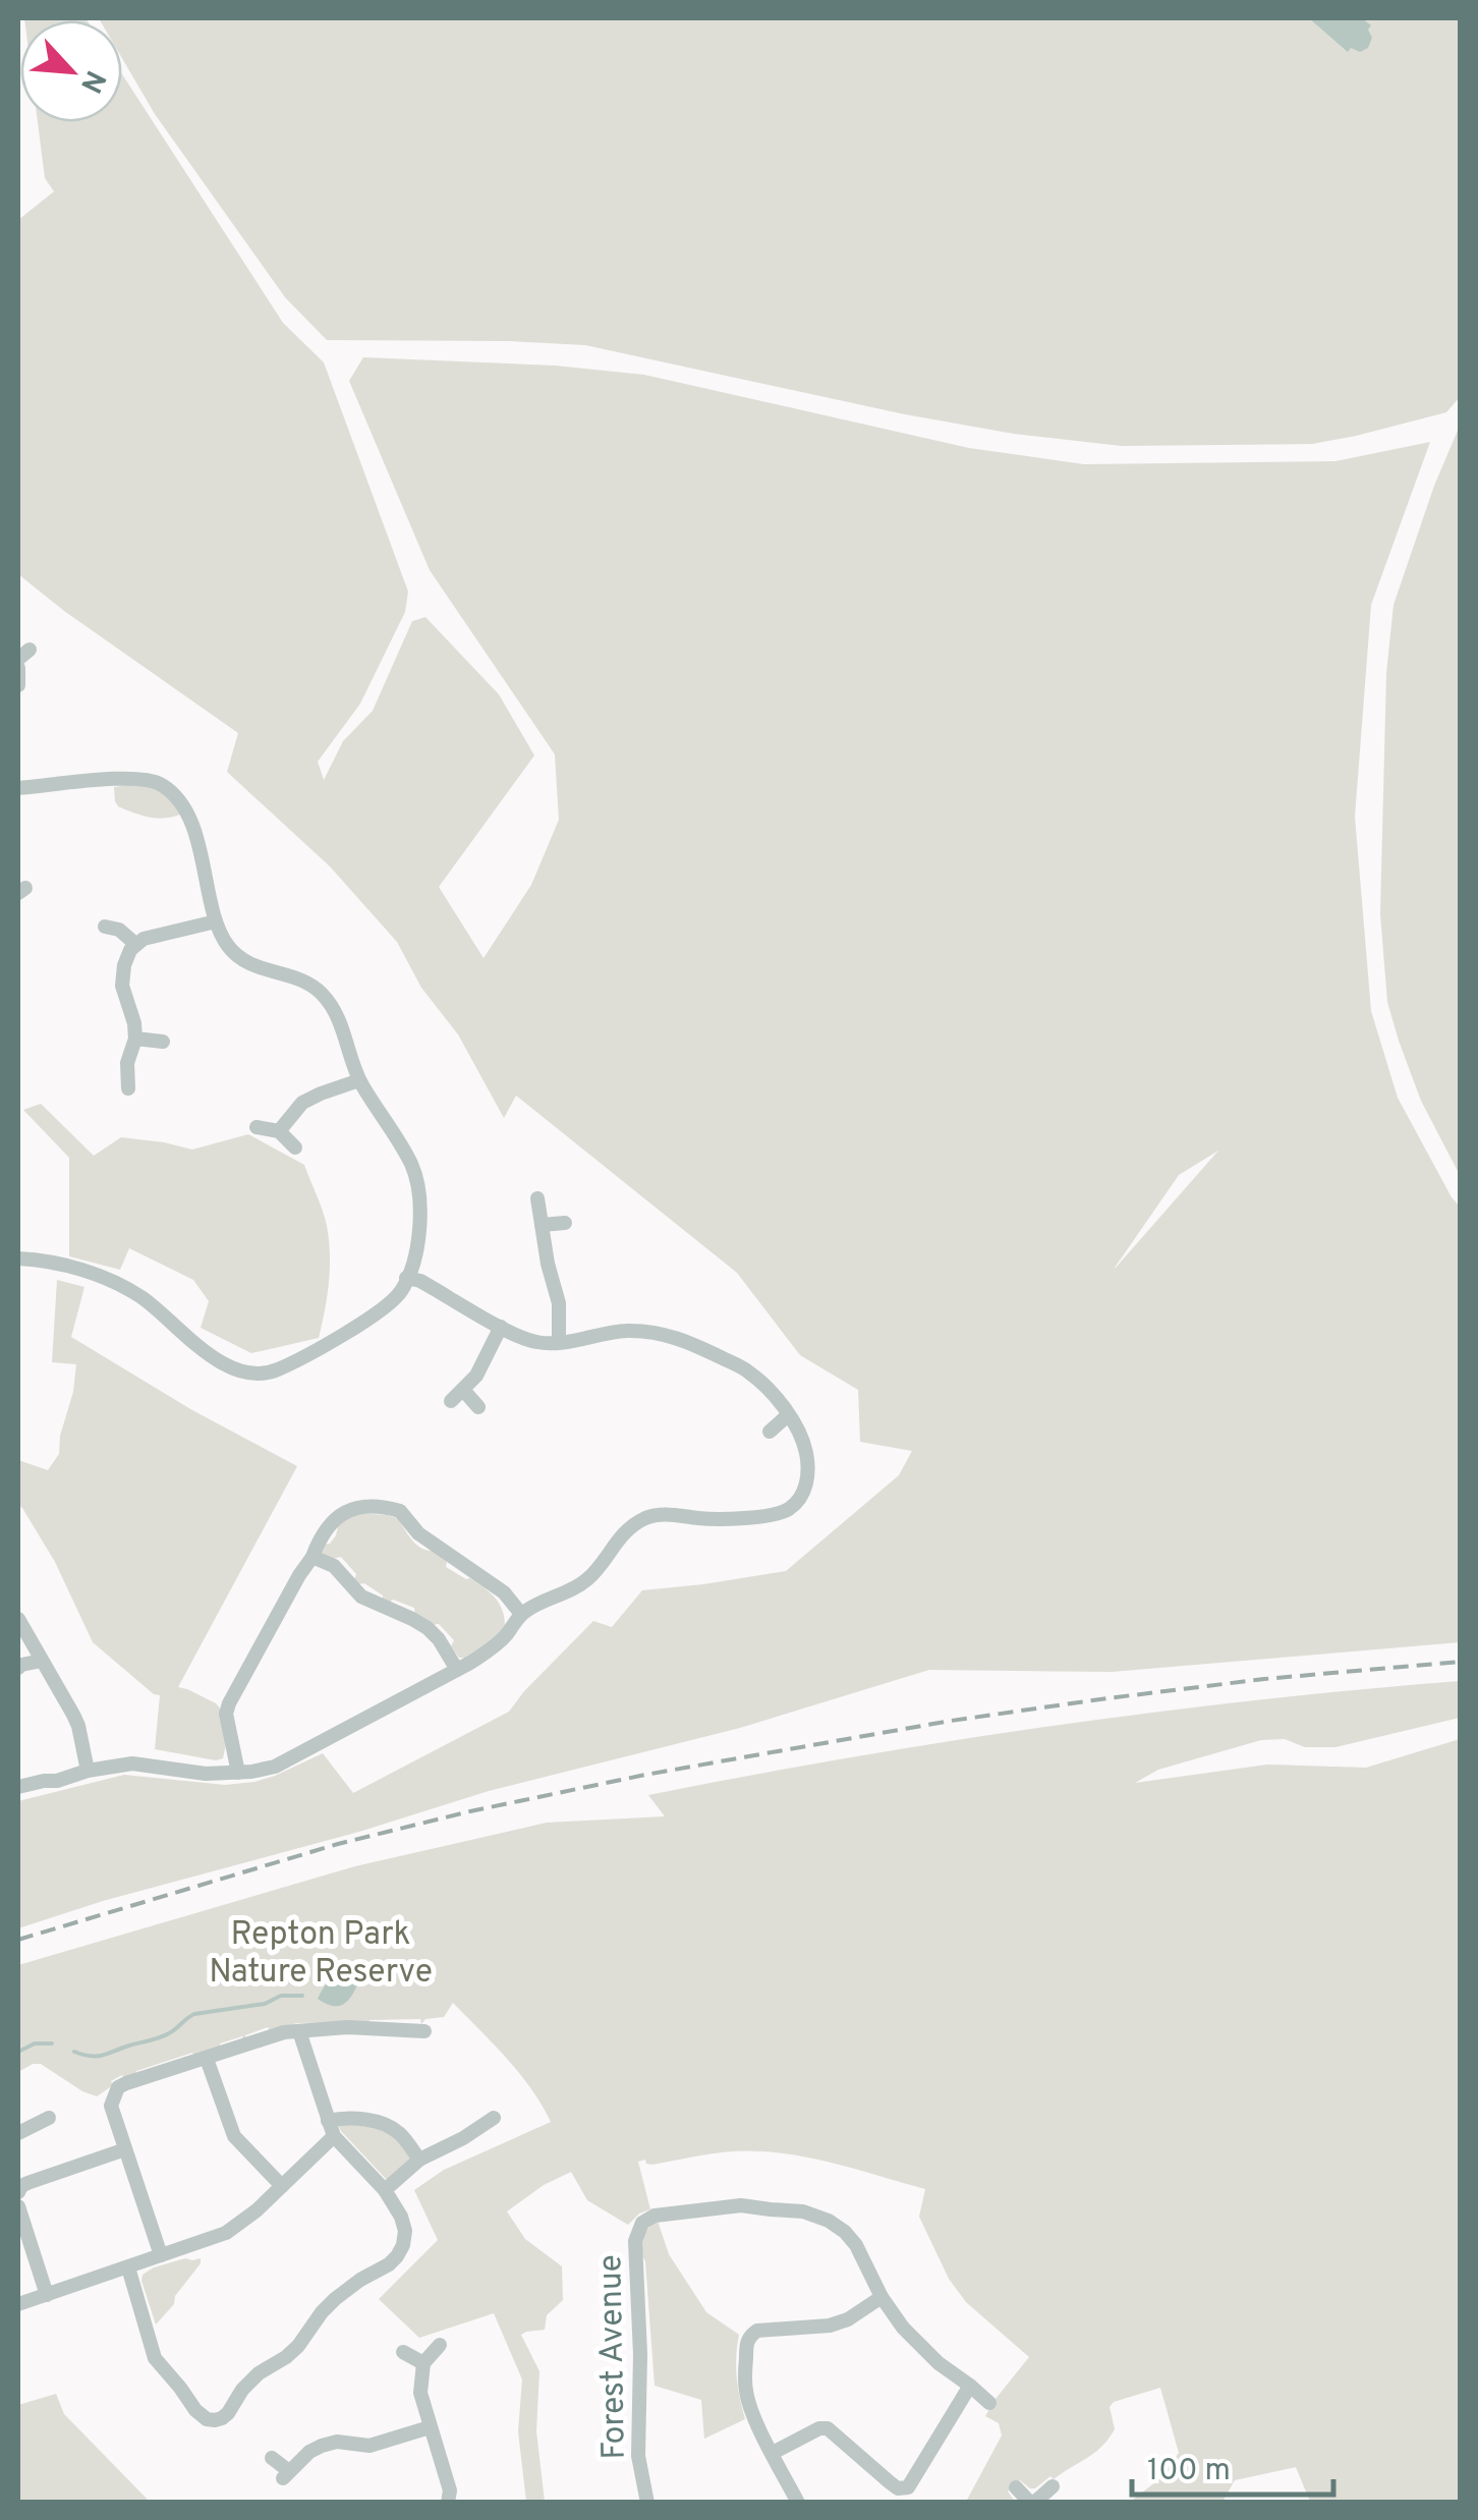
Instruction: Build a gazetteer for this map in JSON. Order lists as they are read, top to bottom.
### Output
{
  "streets": {
    "street": ["Forest Avenue"]
  },
  "parks": ["Repton Park Nature Reserve"],
  "scale_bar": "100 m",
  "north": "bottom right"
}
